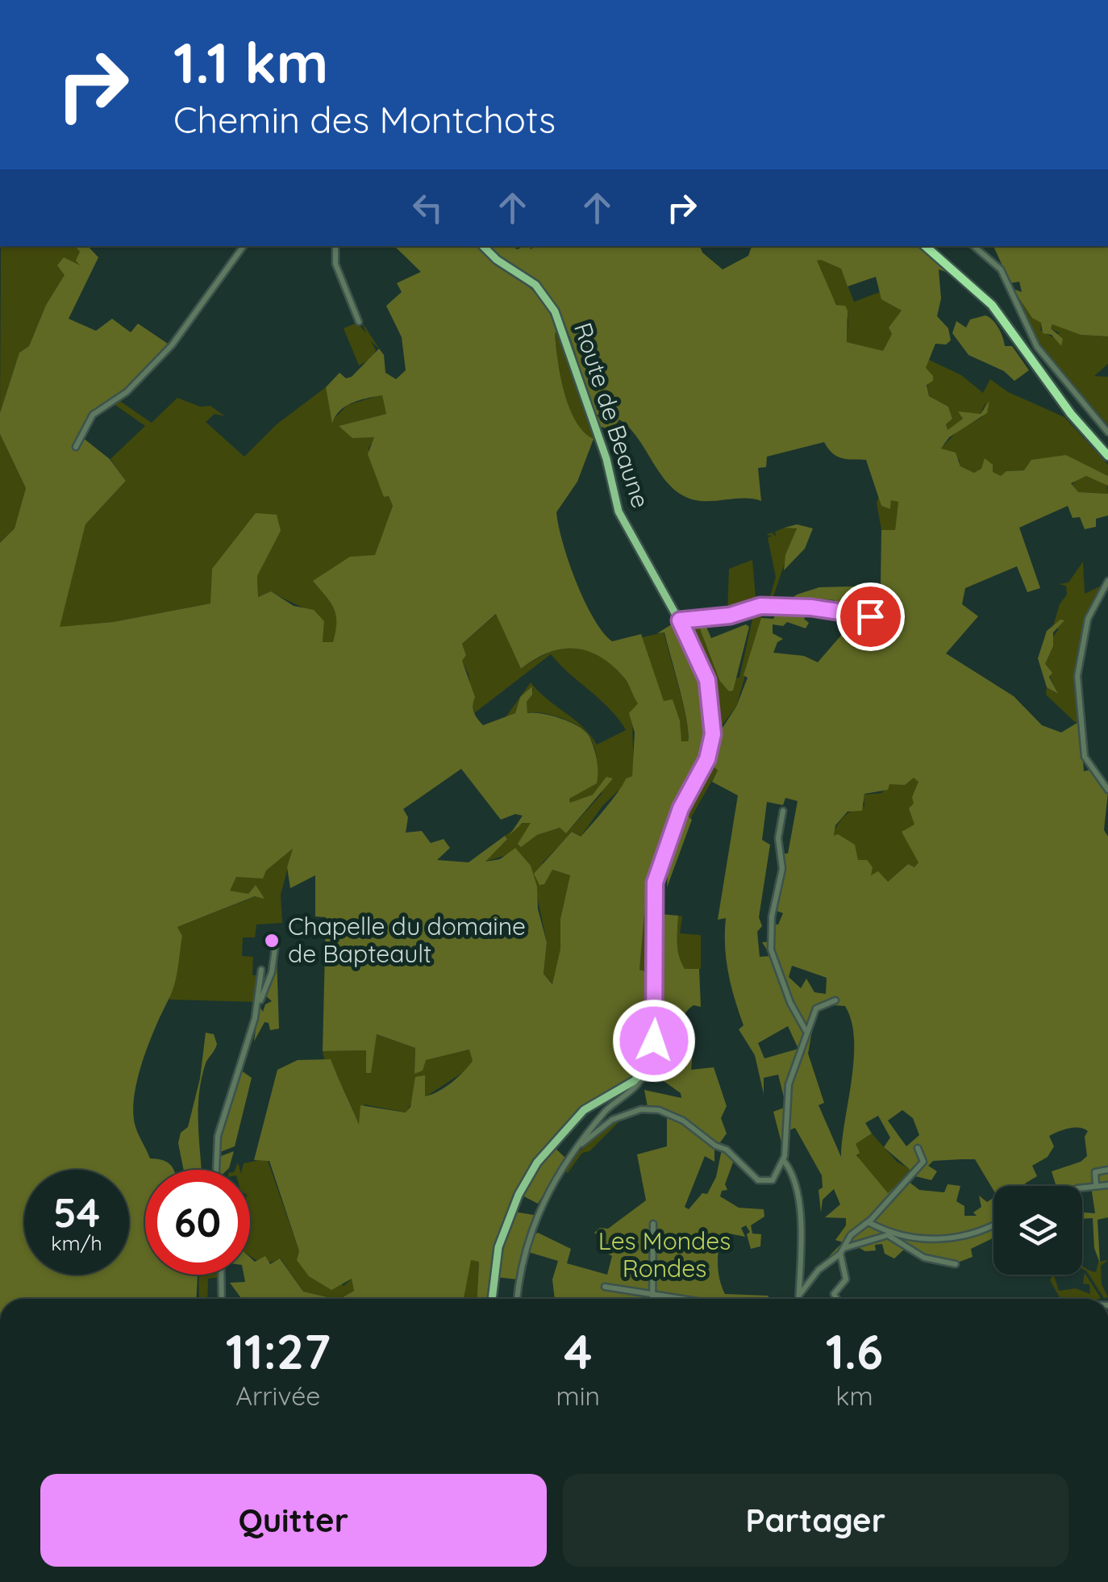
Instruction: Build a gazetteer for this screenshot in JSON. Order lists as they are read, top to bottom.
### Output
{
  "streets": {
    "main road": ["Route de Beaune"]
  },
  "parks": ["Les Mondes Rondes"],
  "places": ["Chapelle du domaine de Bapteault"],
  "page": {
    "turn": ["1.1 km", "Chemin des Montchots"],
    "speed": "54 km/h",
    "limit": "60",
    "eta": [
      "11:27",
      "Arrivée",
      "4",
      "min",
      "1.6",
      "km"
    ],
    "buttons": ["Quitter", "Partager"]
  }
}
